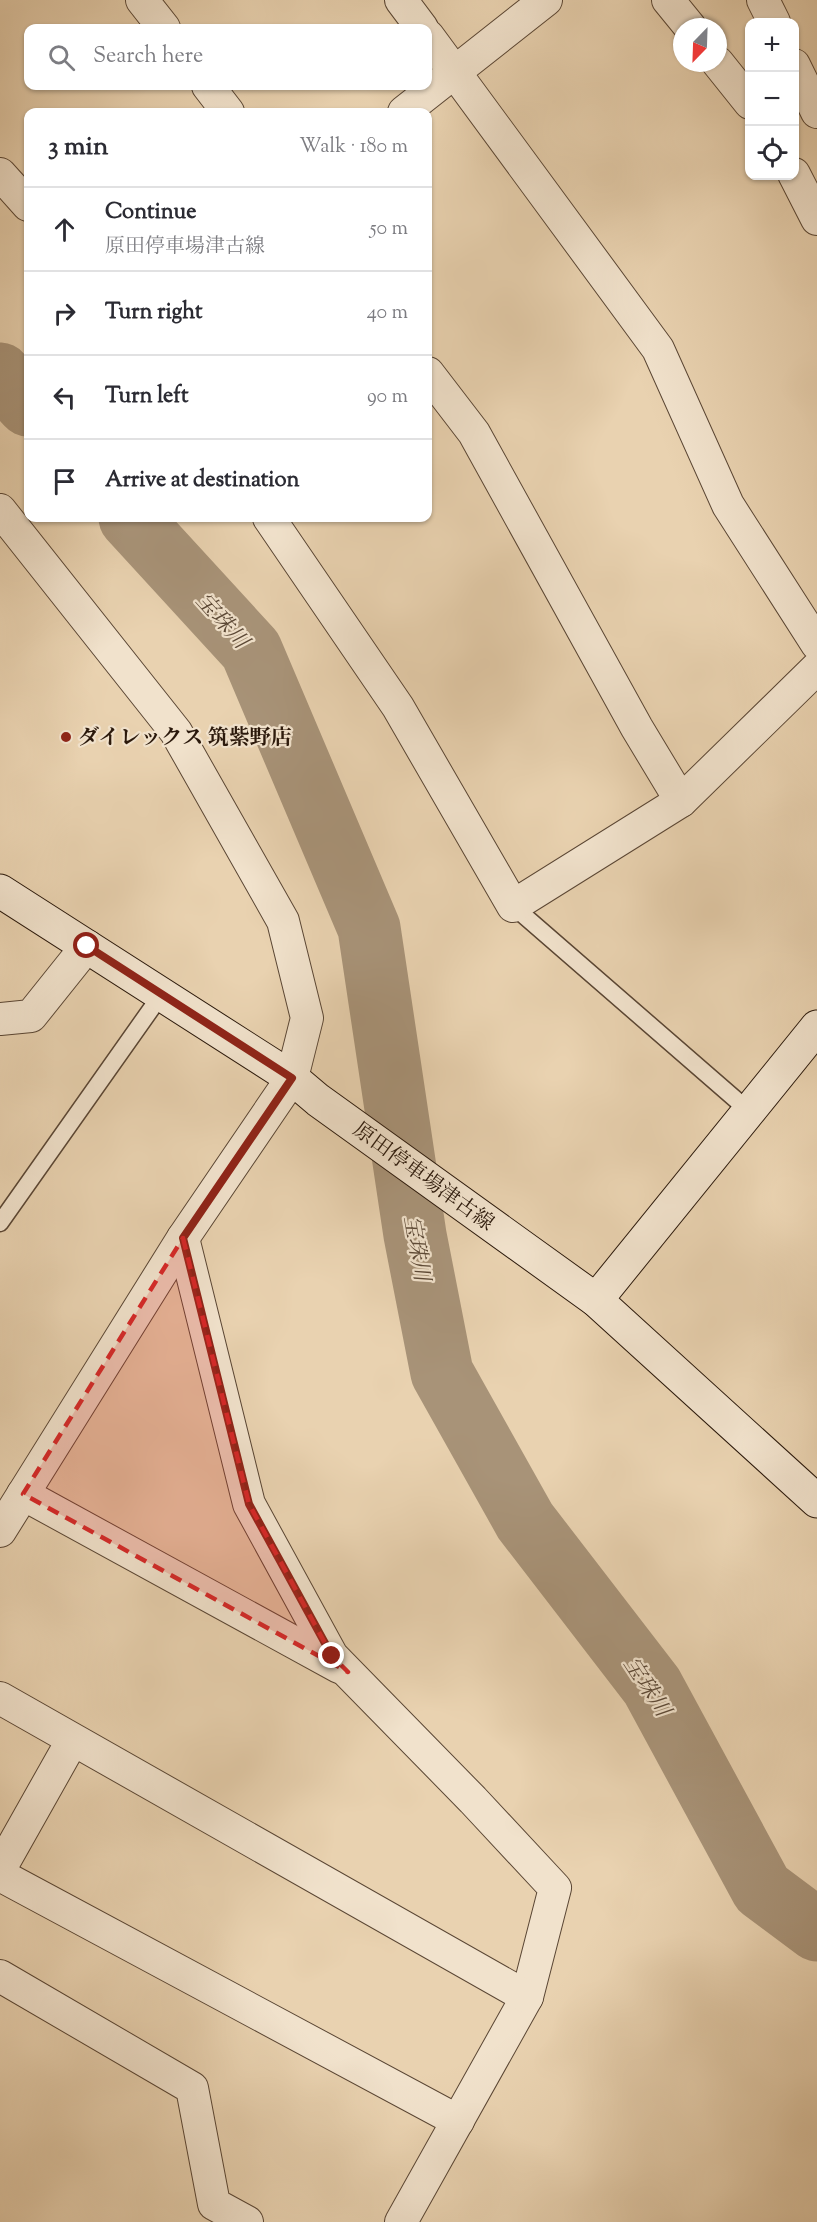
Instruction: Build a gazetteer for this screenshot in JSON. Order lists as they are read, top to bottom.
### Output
{
  "streets": {
    "main road": ["原田停車場津古線"]
  },
  "water": ["宝珠川"],
  "places": ["ダイレックス 筑紫野店"],
  "north": "bottom left",
  "page": {
    "map_buttons": ["+", "−"],
    "search": "Search here",
    "heading": ["3 min", "Walk · 180 m"],
    "list": [
      ["Continue", "原田停車場津古線", "50 m"],
      ["Turn right", "40 m"],
      ["Turn left", "90 m"],
      "Arrive at destination"
    ]
  }
}
